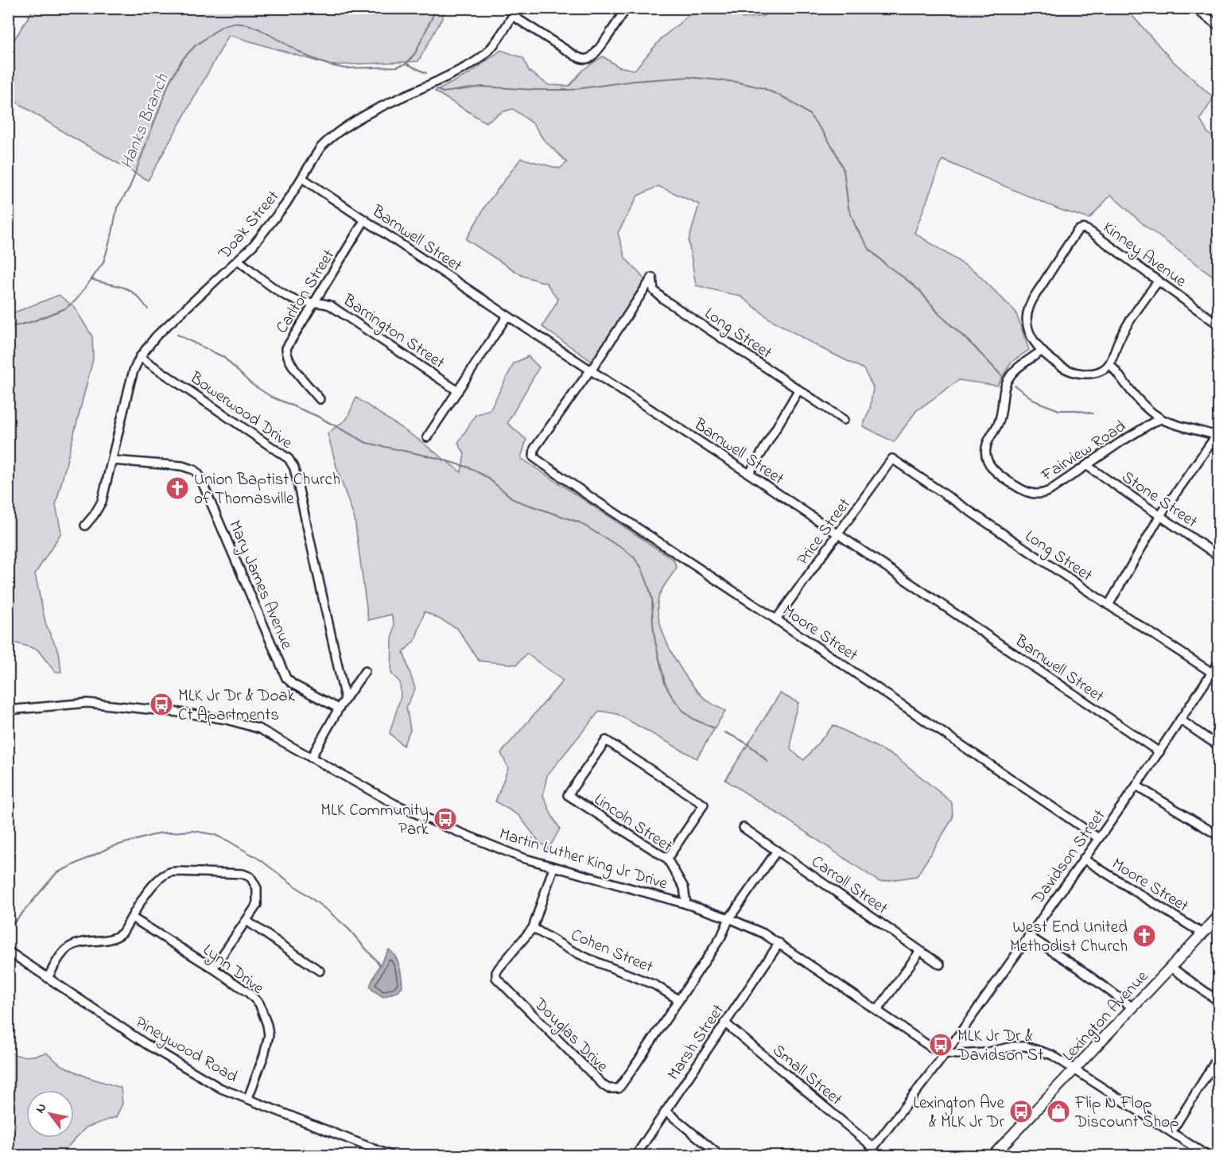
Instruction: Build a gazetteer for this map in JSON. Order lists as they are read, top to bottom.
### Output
{
  "streets": {
    "main road": ["Lexington Avenue"],
    "street": [
      "Doak Street",
      "Barnwell Street",
      "Kinney Avenue",
      "Carlton Street",
      "Barrington Street",
      "Long Street",
      "Bowerwood Drive",
      "Fairview Road",
      "Stone Street",
      "Price Street",
      "Mary James Avenue",
      "Moore Street",
      "Lincoln Street",
      "Davidson Street",
      "Martin Luther King Jr Drive",
      "Carroll Street",
      "Cohen Street",
      "Lynn Drive",
      "Douglas Drive",
      "Marsh Street",
      "Pineywood Road",
      "Small Street"
    ]
  },
  "crossings": [
    ["Doak Street", "Barnwell Street"],
    ["Doak Street", "Barrington Street"],
    ["Doak Street", "Bowerwood Drive"],
    ["Doak Street", "Mary James Avenue"],
    ["Barnwell Street", "Carlton Street"],
    ["Barnwell Street", "Long Street"],
    ["Barnwell Street", "Price Street"],
    ["Barnwell Street", "Moore Street"],
    ["Barnwell Street", "Davidson Street"],
    ["Kinney Avenue", "Fairview Road"],
    ["Carlton Street", "Barrington Street"],
    ["Long Street", "Price Street"],
    ["Long Street", "Moore Street"],
    ["Long Street", "Davidson Street"],
    ["Fairview Road", "Stone Street"],
    ["Price Street", "Moore Street"],
    ["Moore Street", "Davidson Street"],
    ["Moore Street", "Lexington Avenue"],
    ["Lincoln Street", "Martin Luther King Jr Drive"],
    ["Davidson Street", "Martin Luther King Jr Drive"],
    ["Davidson Street", "Small Street"],
    ["Martin Luther King Jr Drive", "Lexington Avenue"],
    ["Martin Luther King Jr Drive", "Douglas Drive"],
    ["Martin Luther King Jr Drive", "Marsh Street"],
    ["Carroll Street", "Douglas Drive"],
    ["Cohen Street", "Douglas Drive"],
    ["Lynn Drive", "Pineywood Road"],
    ["Marsh Street", "Small Street"]
  ],
  "water": ["Hanks Branch"],
  "places": {
    "church": ["Union Baptist Church of Thomasville", "West End United Methodist Church"],
    "bus stop": [
      "MLK Jr Dr & Doak Ct Apartments",
      "MLK Community Park",
      "MLK Jr Dr & Davidson St",
      "Lexington Ave & MLK Jr Dr"
    ],
    "shop": ["Flip N Flop Discount Shop"]
  },
  "north": "top left"
}
